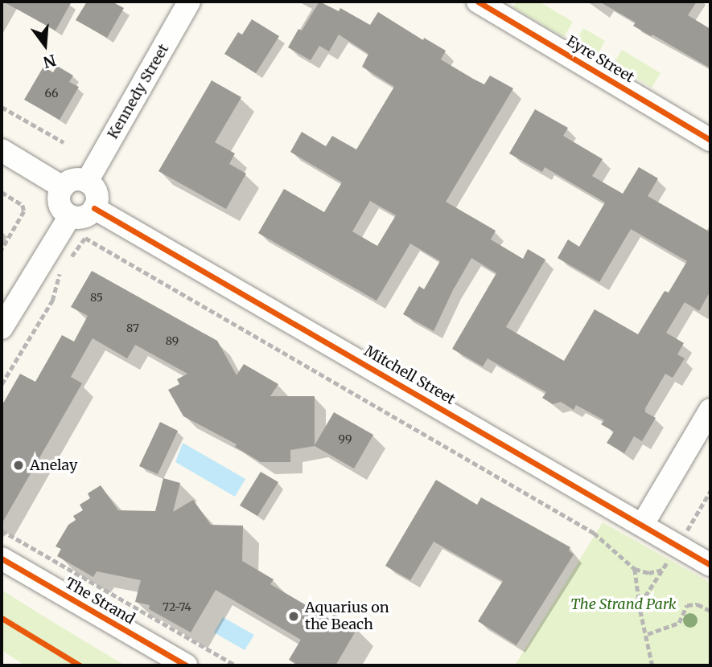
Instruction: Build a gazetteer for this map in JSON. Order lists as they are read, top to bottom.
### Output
{
  "streets": {
    "street": [
      "Eyre Street",
      "Kennedy Street",
      "Mitchell Street",
      "The Strand"
    ]
  },
  "crossings": [
    ["Kennedy Street", "Mitchell Street"]
  ],
  "parks": ["The Strand Park"],
  "places": ["Anelay", "Aquarius on the Beach"],
  "house_numbers": [
    "66",
    "85",
    "87",
    "89",
    "99",
    "72-74"
  ],
  "north": "bottom"
}
